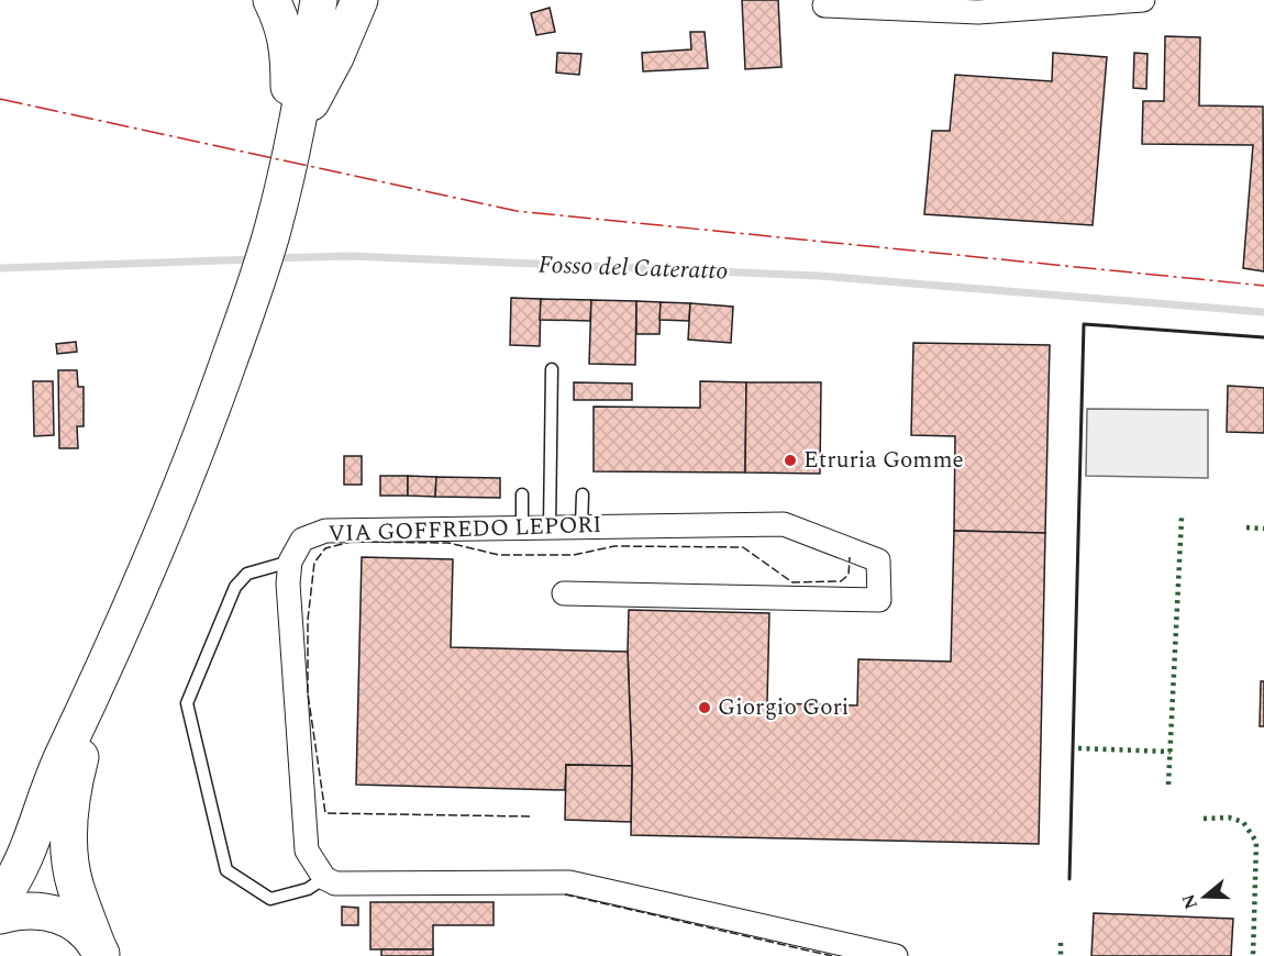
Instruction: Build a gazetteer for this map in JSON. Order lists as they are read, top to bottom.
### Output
{
  "streets": {
    "street": ["VIA GOFFREDO LEPORI"]
  },
  "water": ["Fosso del Cateratto"],
  "places": ["Etruria Gomme", "Giorgio Gori"],
  "north": "left"
}
